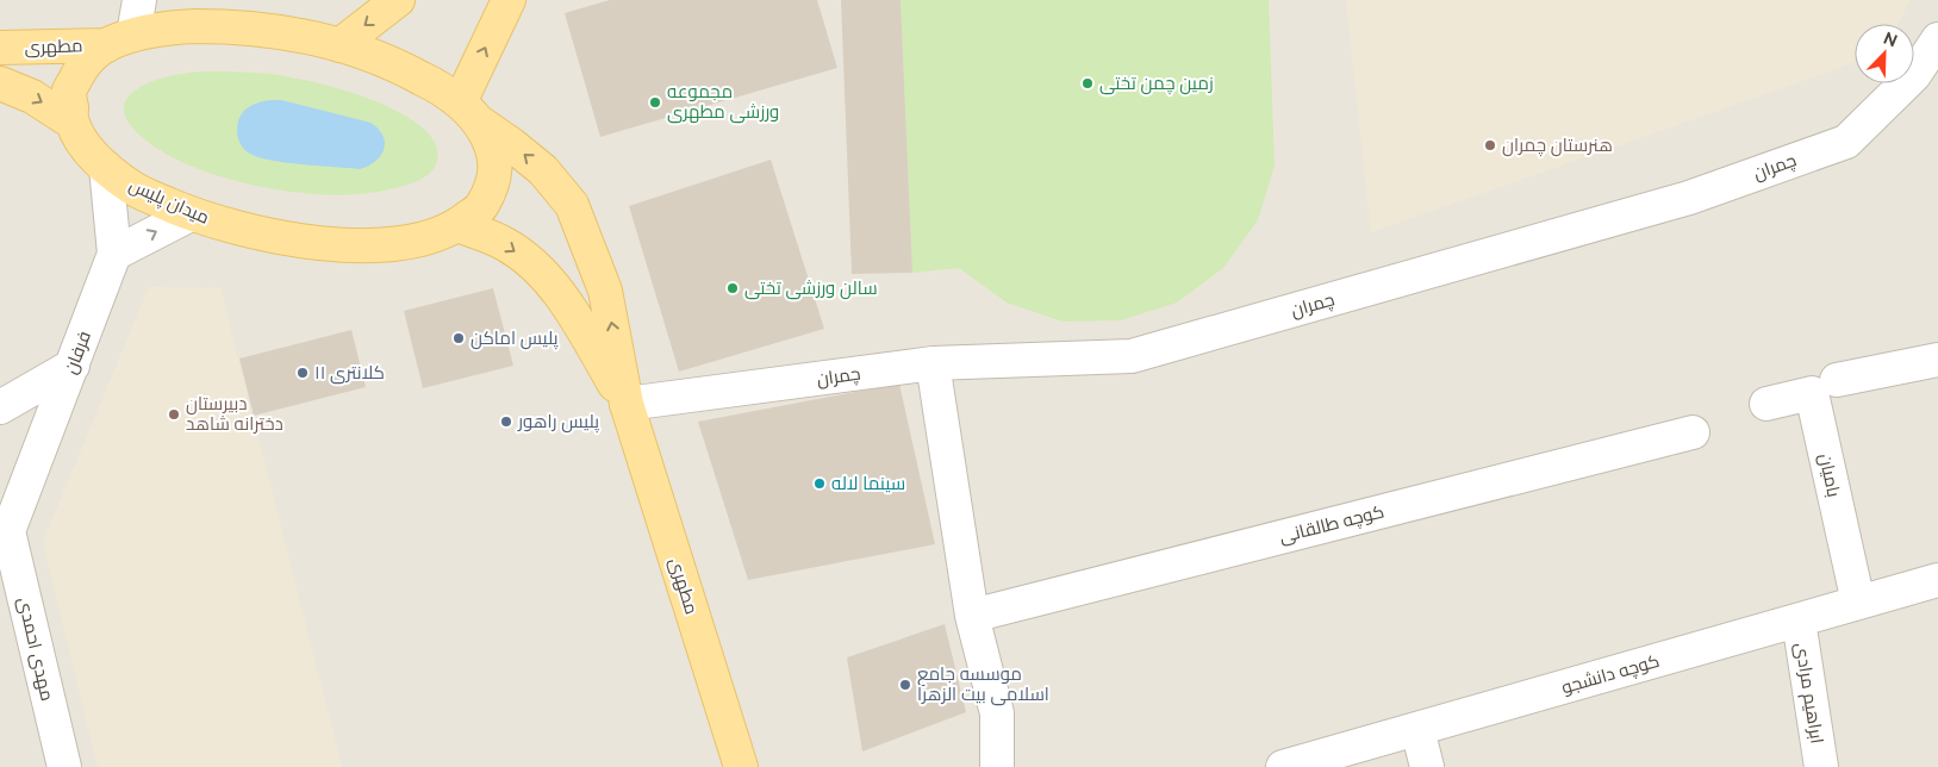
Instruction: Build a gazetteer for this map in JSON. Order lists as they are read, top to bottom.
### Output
{
  "streets": {
    "main road": ["مطهری", "میدان پلیس"],
    "street": [
      "چمران",
      "فرفان",
      "بامیان",
      "کوچه طالقانی",
      "مهدی احمدی",
      "کوچه دانشجو",
      "ابراهیم مرادی"
    ]
  },
  "crossings": [
    ["مطهری", "چمران"],
    ["مطهری", "میدان پلیس"],
    ["میدان پلیس", "فرفان"],
    ["فرفان", "مهدی احمدی"],
    ["بامیان", "کوچه دانشجو"],
    ["کوچه دانشجو", "ابراهیم مرادی"]
  ],
  "places": [
    "زمین چمن تختی",
    "مجموعه ورزشی مطهری",
    "هنرستان چمران",
    "سالن ورزشی تختی",
    "پلیس اماکن",
    "کلانتری ۱۱",
    "دبیرستان دخترانه شاهد",
    "پلیس راهور",
    "سینما لاله",
    "موسسه جامع اسلامی بیت الزهرا"
  ],
  "north": "top right"
}
